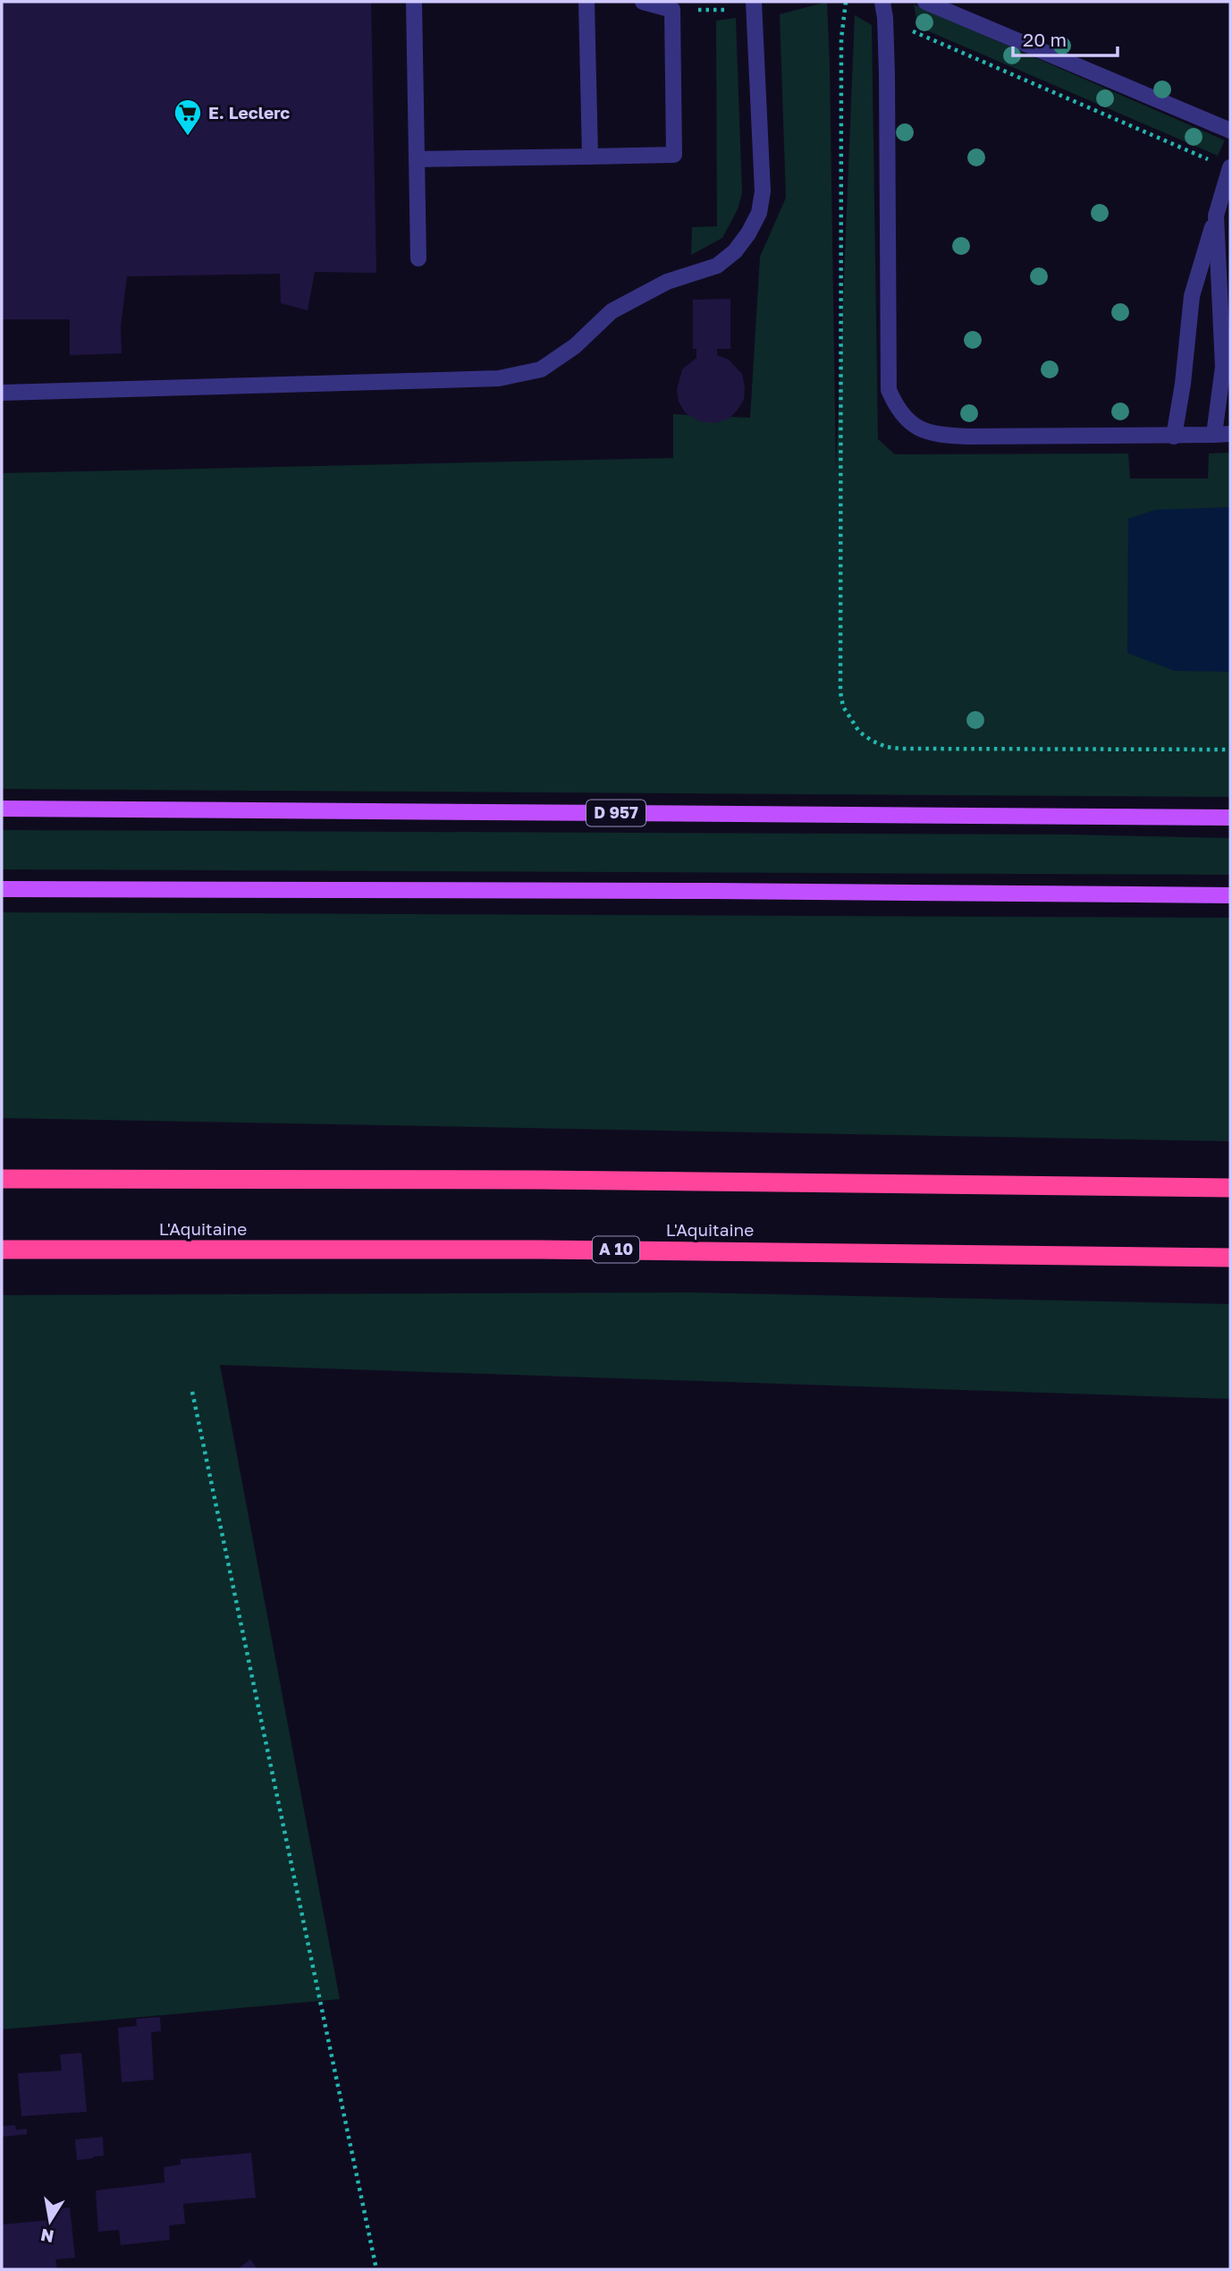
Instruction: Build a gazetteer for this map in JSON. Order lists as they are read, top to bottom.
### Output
{
  "streets": {
    "highway": ["L'Aquitaine", "A 10"],
    "main road": ["D 957"]
  },
  "places": {
    "supermarket": ["E. Leclerc"]
  },
  "scale_bar": "20 m",
  "north": "bottom"
}
